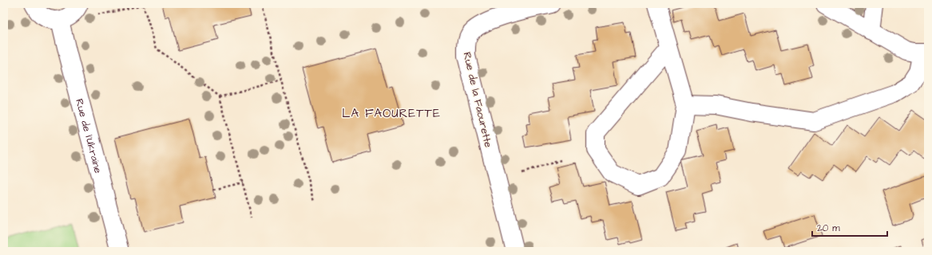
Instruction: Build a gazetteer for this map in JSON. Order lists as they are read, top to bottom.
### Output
{
  "streets": {
    "street": ["Rue de la Faourette", "Rue de l'Ukraine"]
  },
  "districts": ["LA FAOURETTE"],
  "scale_bar": "20 m"
}
